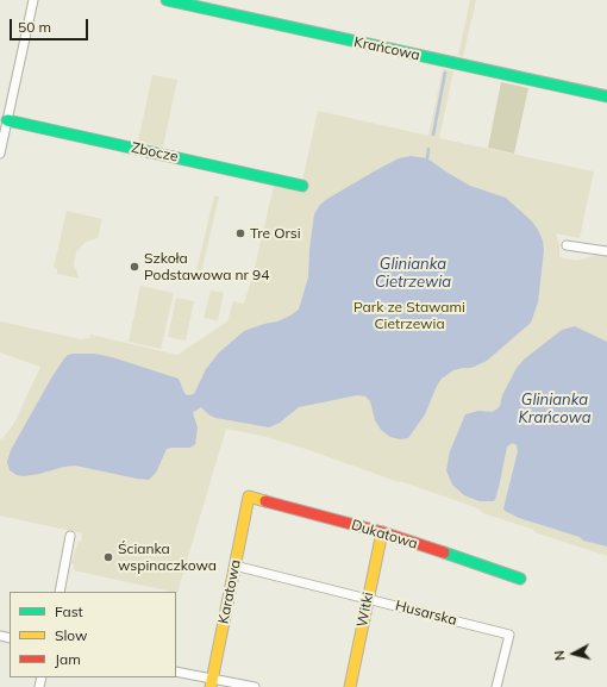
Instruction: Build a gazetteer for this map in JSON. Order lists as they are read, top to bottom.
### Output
{
  "streets": {
    "street": [
      "Krańcowa",
      "Zbocze",
      "Dukatowa",
      "Karatowa",
      "Witki",
      "Husarska"
    ]
  },
  "crossings": [
    ["Dukatowa", "Karatowa"],
    ["Dukatowa", "Witki"],
    ["Karatowa", "Husarska"],
    ["Witki", "Husarska"]
  ],
  "water": ["Glinianka Cietrzewia", "Glinianka Krańcowa"],
  "parks": ["Park ze Stawami Cietrzewia"],
  "places": ["Tre Orsi", "Szkoła Podstawowa nr 94", "Ścianka wspinaczkowa"],
  "legend": ["Fast", "Slow", "Jam"],
  "scale_bar": "50 m",
  "north": "left"
}
